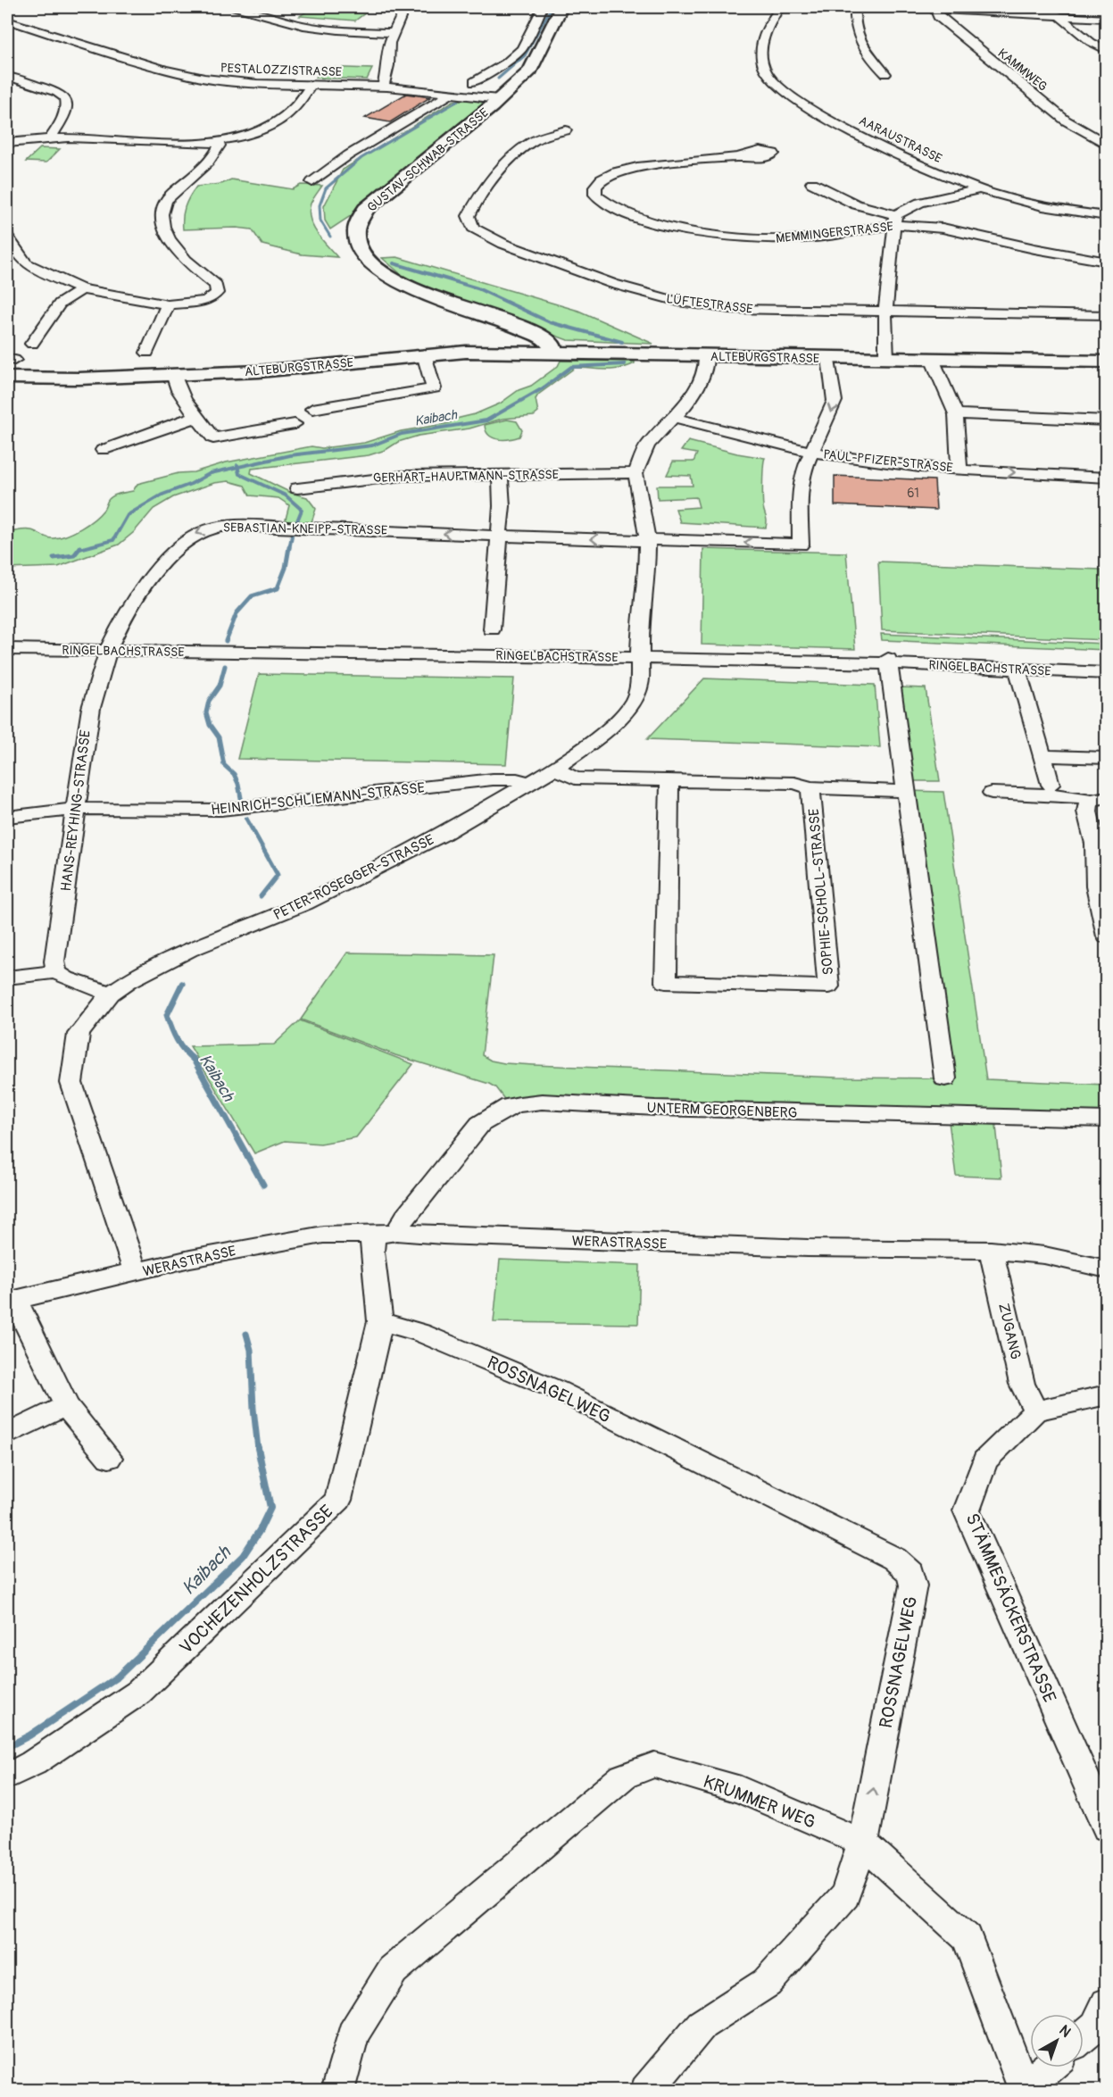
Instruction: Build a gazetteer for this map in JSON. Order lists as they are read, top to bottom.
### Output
{
  "streets": {
    "street": [
      "PESTALOZZISTRASSE",
      "KAMMWEG",
      "AARAUSTRASSE",
      "GUSTAV-SCHWAB-STRASSE",
      "MEMMINGERSTRASSE",
      "LÜFTESTRASSE",
      "ALTEBURGSTRASSE",
      "PAUL-PFIZER-STRASSE",
      "GERHART-HAUPTMANN-STRASSE",
      "SEBASTIAN-KNEIPP-STRASSE",
      "RINGELBACHSTRASSE",
      "HEINRICH-SCHLIEMANN-STRASSE",
      "HANS-REYHING-STRASSE",
      "PETER-ROSEGGER-STRASSE",
      "SOPHIE-SCHOLL-STRASSE",
      "UNTERM GEORGENBERG",
      "WERASTRASSE",
      "ZUGANG",
      "ROSSNAGELWEG",
      "VOCHEZENHOLZSTRASSE",
      "STÄMMESÄCKERSTRASSE",
      "KRUMMER WEG"
    ]
  },
  "crossings": [
    ["PESTALOZZISTRASSE", "GUSTAV-SCHWAB-STRASSE"],
    ["GUSTAV-SCHWAB-STRASSE", "ALTEBURGSTRASSE"],
    ["PAUL-PFIZER-STRASSE", "SEBASTIAN-KNEIPP-STRASSE"],
    ["GERHART-HAUPTMANN-STRASSE", "PETER-ROSEGGER-STRASSE"],
    ["SEBASTIAN-KNEIPP-STRASSE", "RINGELBACHSTRASSE"],
    ["SEBASTIAN-KNEIPP-STRASSE", "HANS-REYHING-STRASSE"],
    ["SEBASTIAN-KNEIPP-STRASSE", "PETER-ROSEGGER-STRASSE"],
    ["RINGELBACHSTRASSE", "HANS-REYHING-STRASSE"],
    ["RINGELBACHSTRASSE", "PETER-ROSEGGER-STRASSE"],
    ["HEINRICH-SCHLIEMANN-STRASSE", "HANS-REYHING-STRASSE"],
    ["HEINRICH-SCHLIEMANN-STRASSE", "PETER-ROSEGGER-STRASSE"],
    ["PETER-ROSEGGER-STRASSE", "SOPHIE-SCHOLL-STRASSE"],
    ["PETER-ROSEGGER-STRASSE", "WERASTRASSE"],
    ["UNTERM GEORGENBERG", "WERASTRASSE"],
    ["UNTERM GEORGENBERG", "VOCHEZENHOLZSTRASSE"],
    ["WERASTRASSE", "ZUGANG"],
    ["WERASTRASSE", "VOCHEZENHOLZSTRASSE"],
    ["ZUGANG", "STÄMMESÄCKERSTRASSE"],
    ["ROSSNAGELWEG", "VOCHEZENHOLZSTRASSE"],
    ["ROSSNAGELWEG", "KRUMMER WEG"]
  ],
  "one_way": ["SEBASTIAN-KNEIPP-STRASSE", "ROSSNAGELWEG"],
  "water": ["Kaibach"],
  "house_numbers": ["61"],
  "north": "top right"
}
